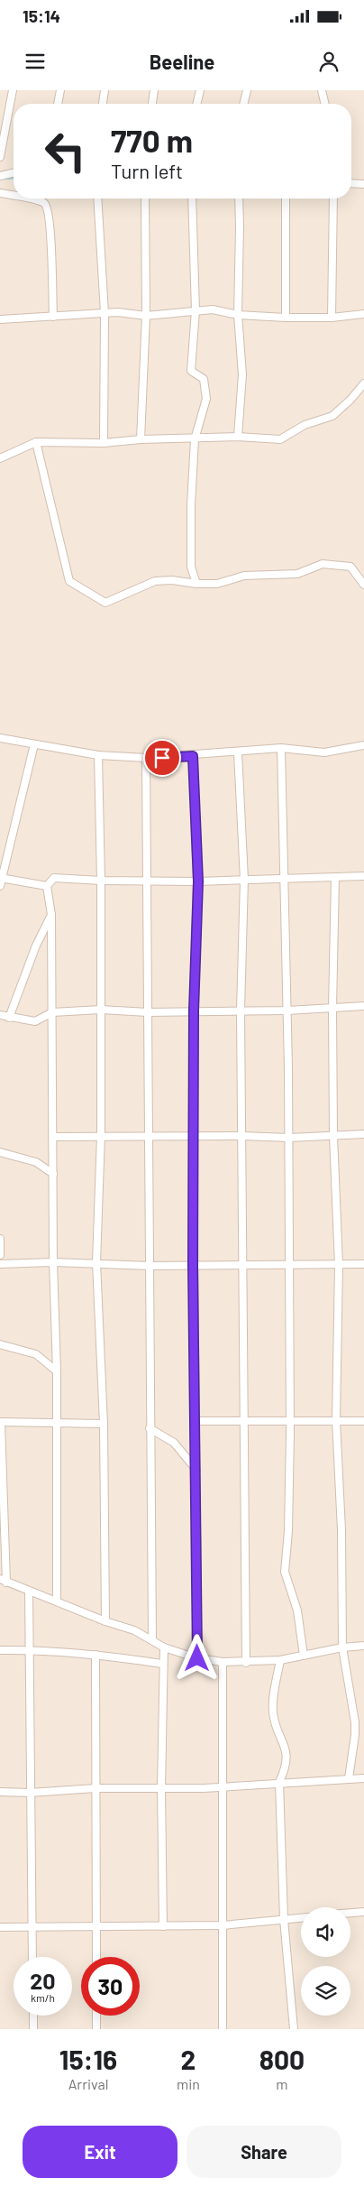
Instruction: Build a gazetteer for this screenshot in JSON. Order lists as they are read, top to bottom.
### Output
{
  "page": {
    "status": "15:14",
    "header": "Beeline",
    "turn": ["770 m", "Turn left"],
    "speed": "20 km/h",
    "limit": "30",
    "eta": [
      "15:16",
      "Arrival",
      "2",
      "min",
      "800",
      "m"
    ],
    "buttons": ["Exit", "Share"]
  }
}
